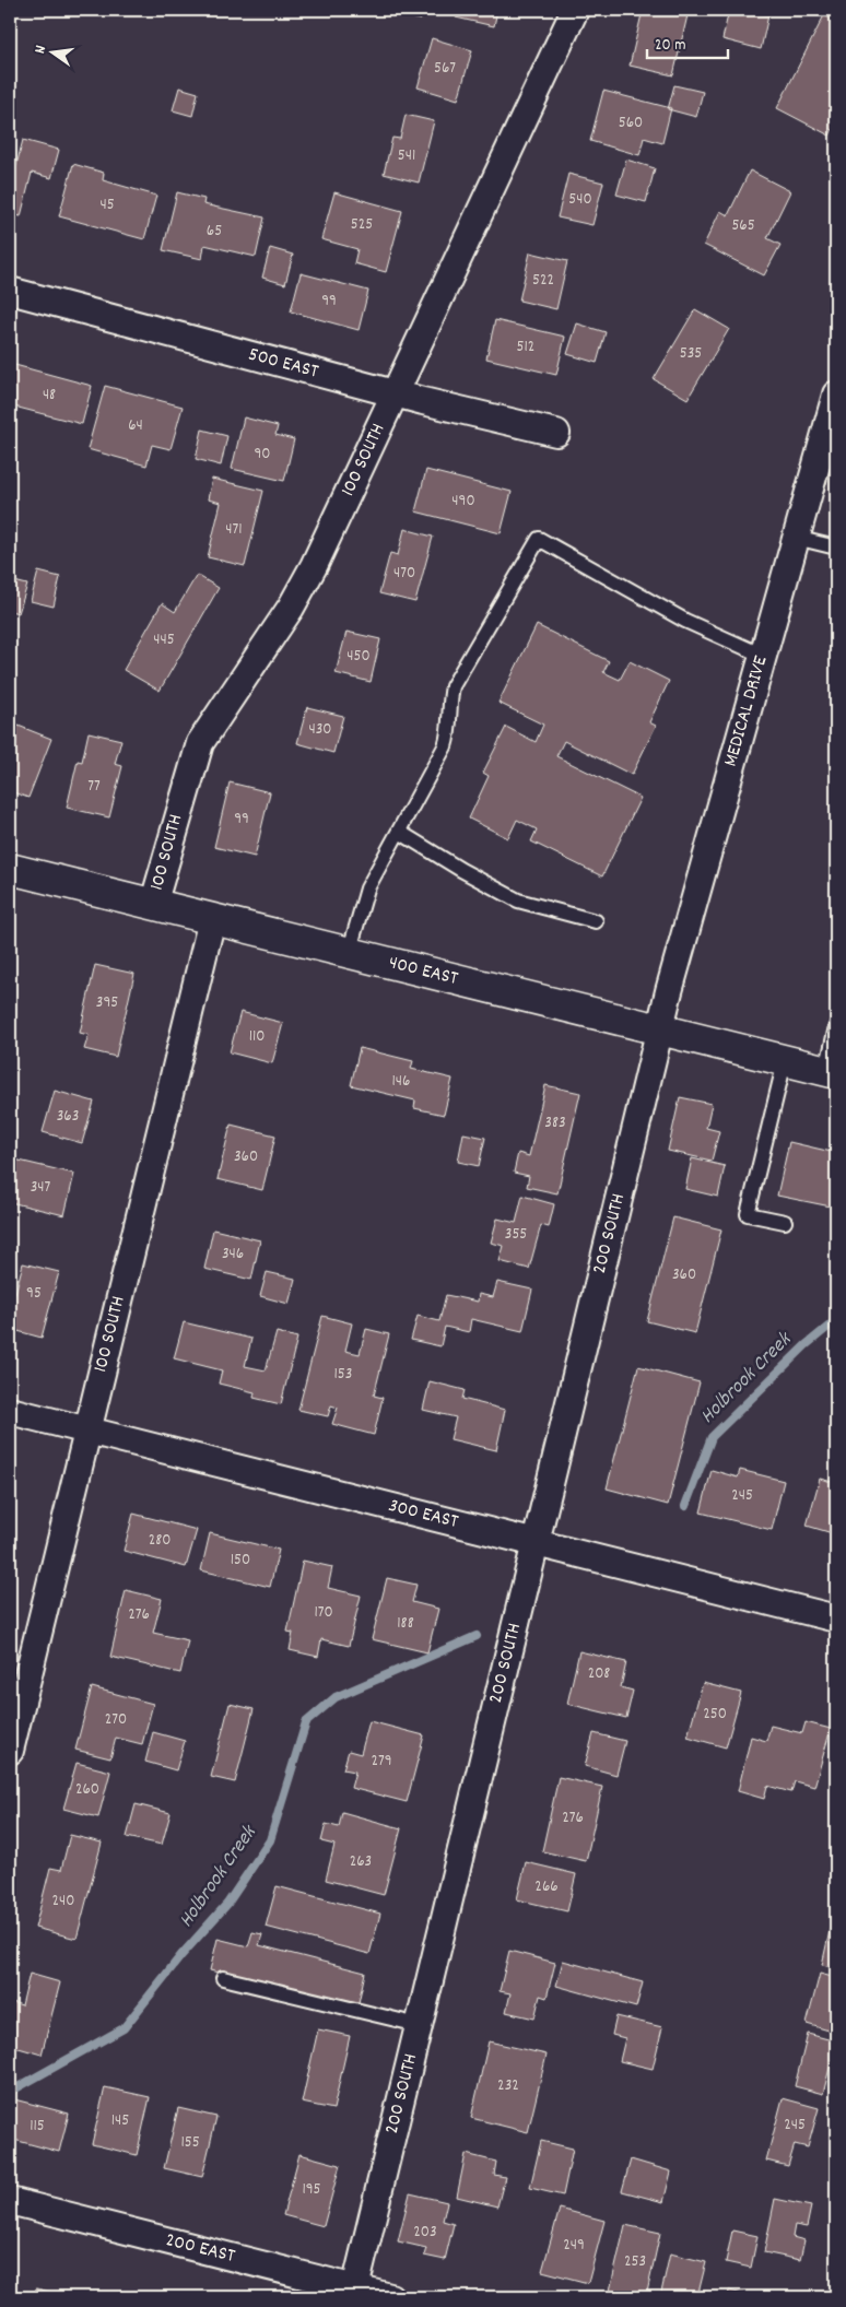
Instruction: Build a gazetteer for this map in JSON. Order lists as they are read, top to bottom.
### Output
{
  "streets": {
    "main road": ["400 EAST"],
    "street": [
      "500 EAST",
      "100 SOUTH",
      "MEDICAL DRIVE",
      "200 SOUTH",
      "300 EAST",
      "200 EAST"
    ]
  },
  "crossings": [
    ["500 EAST", "100 SOUTH"],
    ["100 SOUTH", "400 EAST"],
    ["100 SOUTH", "300 EAST"],
    ["MEDICAL DRIVE", "400 EAST"],
    ["MEDICAL DRIVE", "200 SOUTH"],
    ["400 EAST", "200 SOUTH"],
    ["200 SOUTH", "300 EAST"],
    ["200 SOUTH", "200 EAST"]
  ],
  "water": ["Holbrook Creek"],
  "house_numbers": [
    "567",
    "560",
    "541",
    "540",
    "45",
    "525",
    "565",
    "65",
    "522",
    "99",
    "512",
    "535",
    "48",
    "64",
    "90",
    "490",
    "471",
    "470",
    "445",
    "450",
    "430",
    "77",
    "99",
    "395",
    "110",
    "146",
    "363",
    "383",
    "360",
    "347",
    "355",
    "346",
    "360",
    "95",
    "153",
    "245",
    "280",
    "150",
    "170",
    "276",
    "188",
    "208",
    "250",
    "270",
    "279",
    "260",
    "276",
    "263",
    "266",
    "240",
    "232",
    "145",
    "245",
    "115",
    "155",
    "195",
    "203",
    "249",
    "253"
  ],
  "scale_bar": "20 m",
  "north": "left"
}
